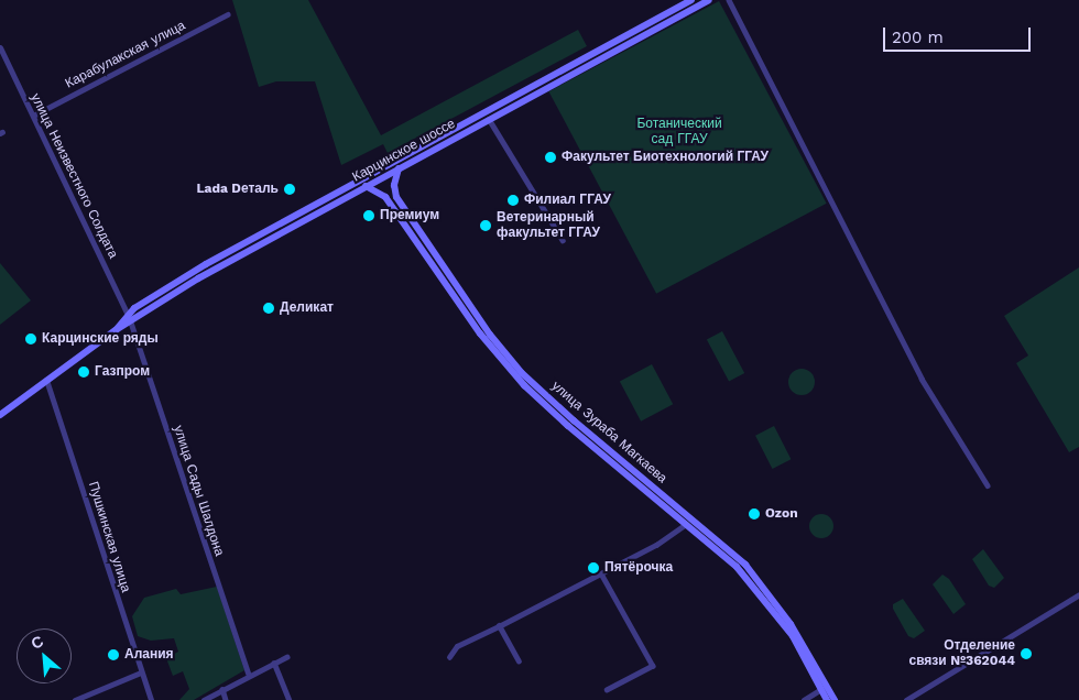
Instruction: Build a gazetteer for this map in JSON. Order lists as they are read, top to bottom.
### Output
{
  "streets": {
    "main road": ["Карцинское шоссе", "улица Зураба Магкаева"],
    "street": [
      "Карабулакская улица",
      "улица Неизвестного Солдата",
      "улица Сады Шалдона",
      "Пушкинская улица"
    ]
  },
  "crossings": [
    ["Карабулакская улица", "улица Неизвестного Солдата"],
    ["Карцинское шоссе", "улица Неизвестного Солдата"],
    ["Карцинское шоссе", "улица Зураба Магкаева"],
    ["Карцинское шоссе", "улица Сады Шалдона"],
    ["Карцинское шоссе", "Пушкинская улица"],
    ["улица Неизвестного Солдата", "улица Сады Шалдона"]
  ],
  "parks": ["Ботанический сад ГГАУ"],
  "places": [
    "Факультет Биотехнологий ГГАУ",
    "Lada Dеталь",
    "Филиал ГГАУ",
    "Премиум",
    "Ветеринарный факультет ГГАУ",
    "Деликат",
    "Карцинские ряды",
    "Газпром",
    "Ozon",
    "Пятёрочка",
    "Отделение связи №362044",
    "Алания"
  ],
  "scale_bar": "200 m",
  "north": "top left"
}
